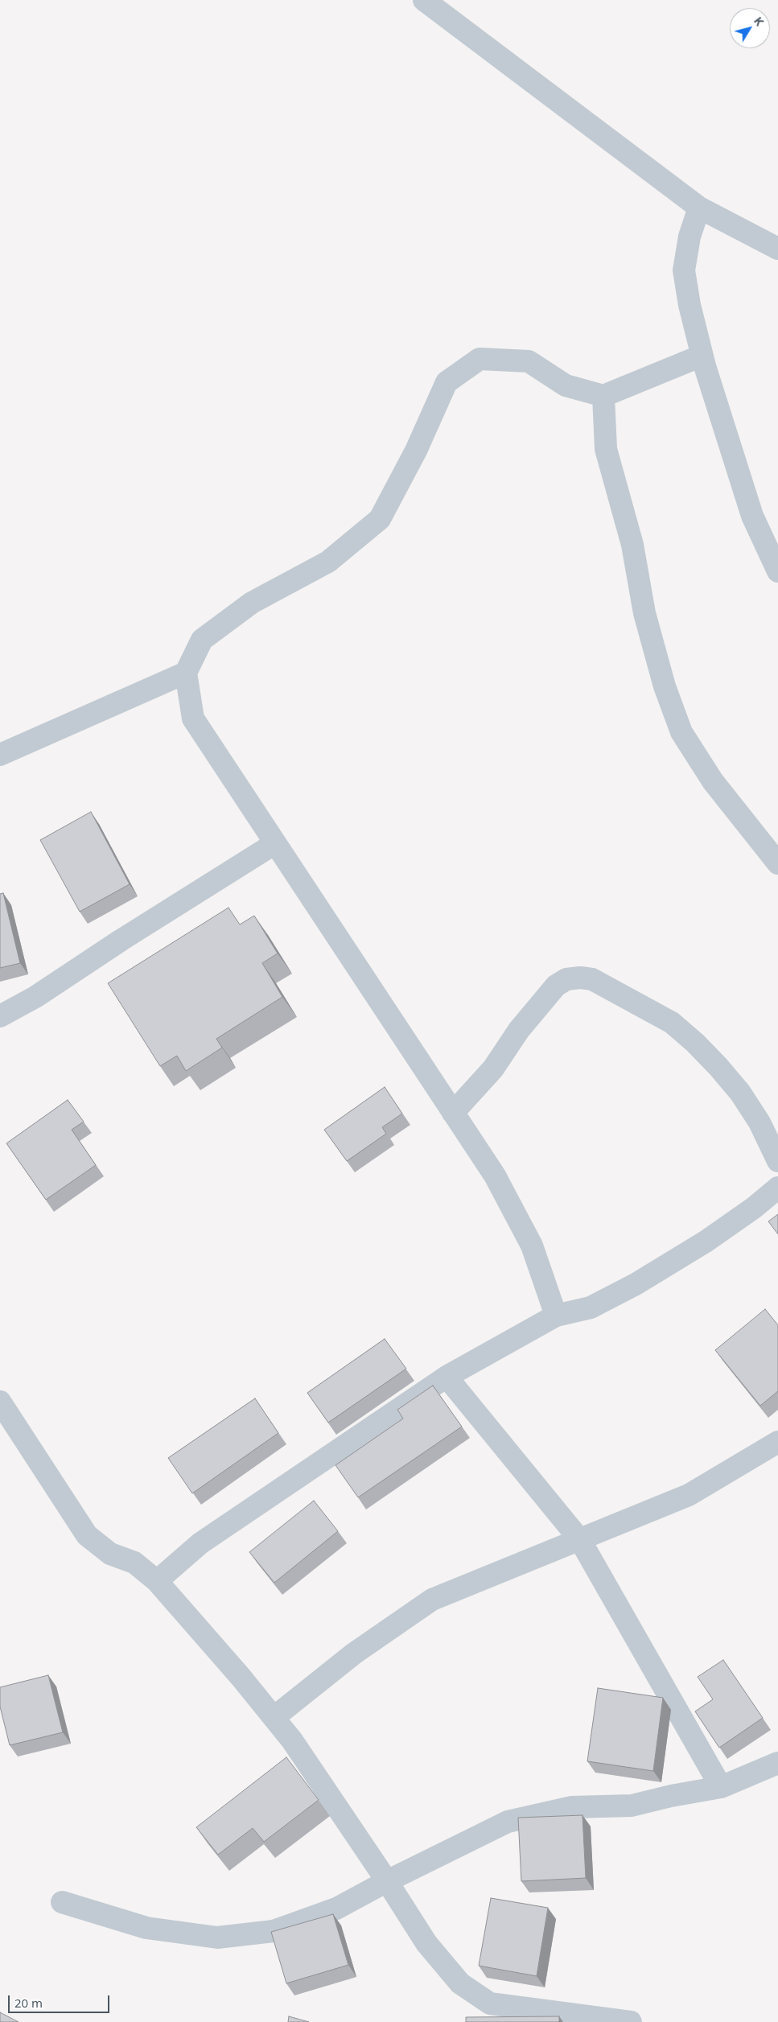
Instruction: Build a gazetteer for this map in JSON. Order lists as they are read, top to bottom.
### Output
{
  "scale_bar": "20 m",
  "north": "top right"
}
